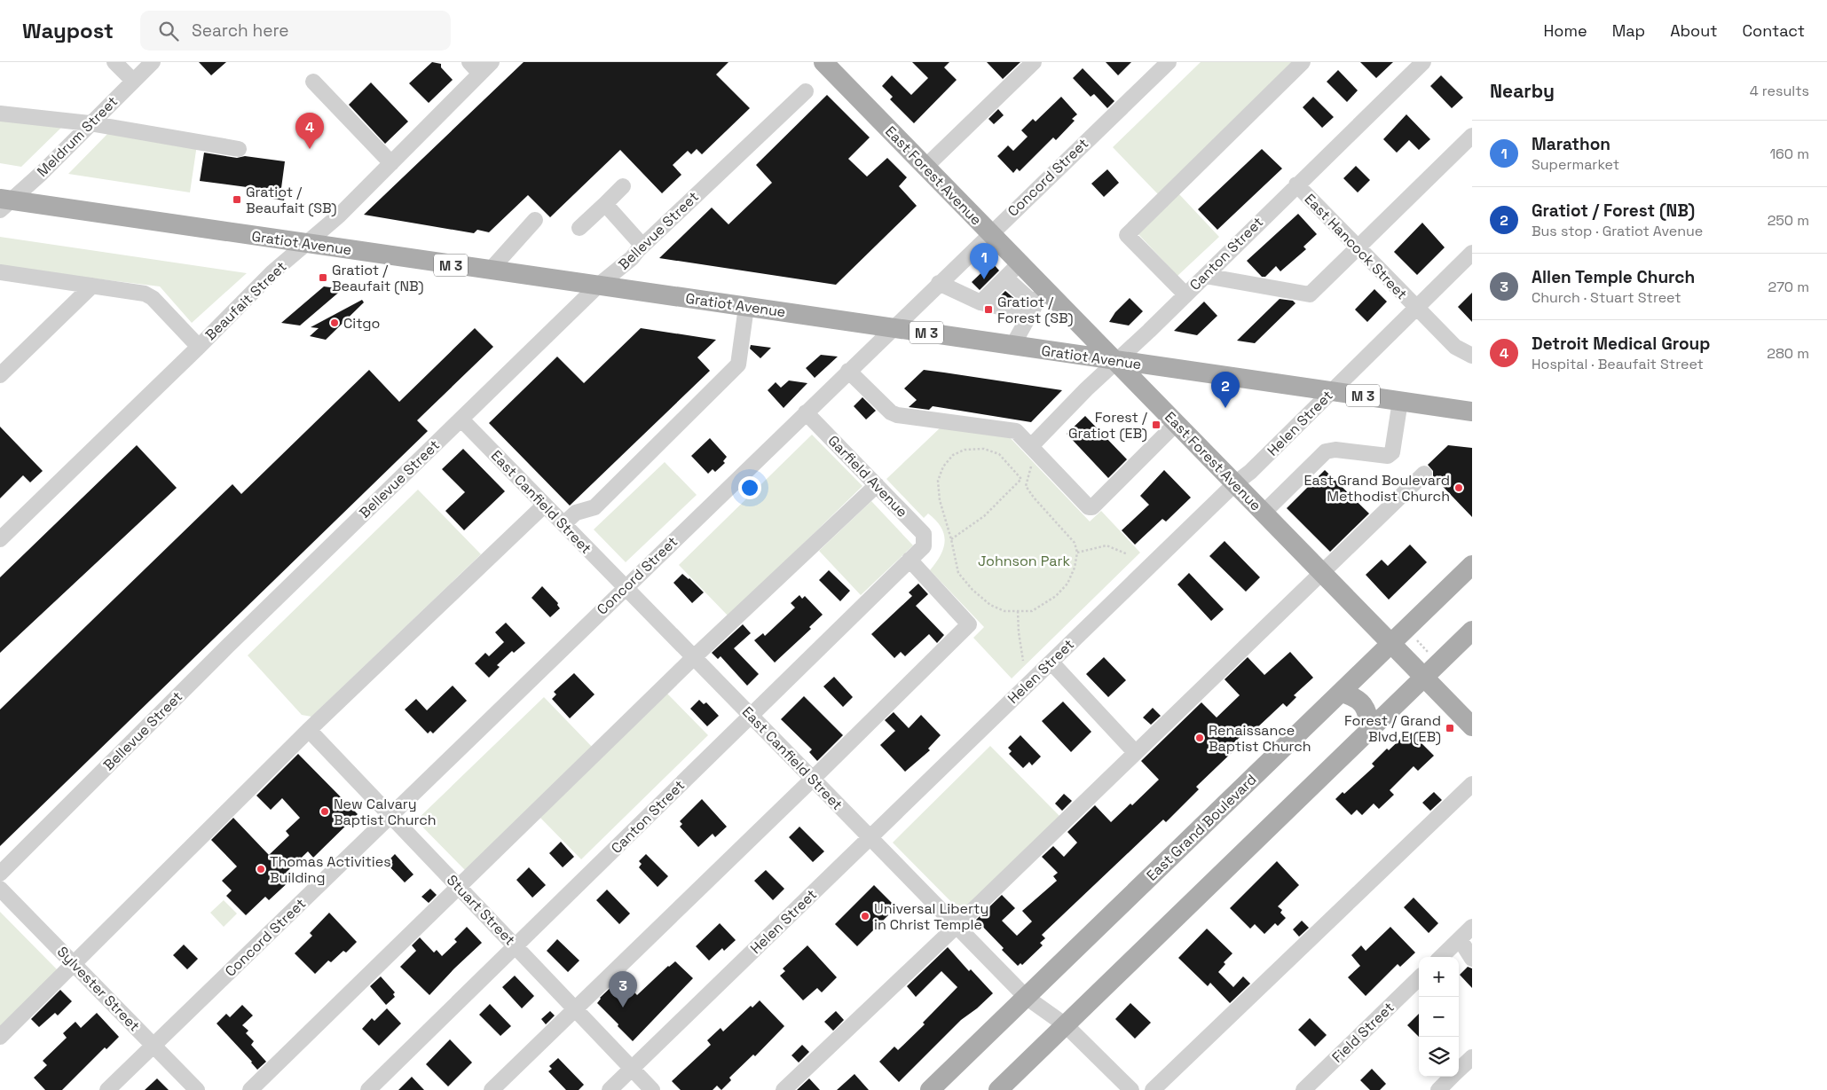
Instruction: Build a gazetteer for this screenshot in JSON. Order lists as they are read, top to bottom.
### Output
{
  "streets": {
    "main road": [
      "East Forest Avenue",
      "Gratiot Avenue",
      "M 3",
      "East Grand Boulevard"
    ],
    "street": [
      "Meldrum Street",
      "Concord Street",
      "Bellevue Street",
      "East Hancock Street",
      "Canton Street",
      "Beaufait Street",
      "Helen Street",
      "Garfield Avenue",
      "East Canfield Street",
      "Stuart Street",
      "Sylvester Street",
      "Field Street"
    ]
  },
  "crossings": [
    ["Meldrum Street", "Gratiot Avenue"],
    ["East Forest Avenue", "Concord Street"],
    ["East Forest Avenue", "Gratiot Avenue"],
    ["East Forest Avenue", "Canton Street"],
    ["East Forest Avenue", "Helen Street"],
    ["East Forest Avenue", "East Grand Boulevard"],
    ["Concord Street", "Gratiot Avenue"],
    ["Concord Street", "Garfield Avenue"],
    ["Concord Street", "East Canfield Street"],
    ["Concord Street", "Stuart Street"],
    ["Concord Street", "Sylvester Street"],
    ["Bellevue Street", "Gratiot Avenue"],
    ["Bellevue Street", "East Canfield Street"],
    ["Gratiot Avenue", "Canton Street"],
    ["Gratiot Avenue", "Beaufait Street"],
    ["Gratiot Avenue", "Helen Street"],
    ["East Hancock Street", "Canton Street"],
    ["East Hancock Street", "Helen Street"],
    ["Canton Street", "Garfield Avenue"],
    ["Canton Street", "East Canfield Street"],
    ["Canton Street", "Stuart Street"],
    ["Helen Street", "East Canfield Street"],
    ["Helen Street", "Stuart Street"],
    ["East Canfield Street", "East Grand Boulevard"]
  ],
  "parks": ["Johnson Park"],
  "places": {
    "transit": [
      "Gratiot / Beaufait (SB)",
      "Gratiot / Beaufait (NB)",
      "Gratiot / Forest (SB)",
      "Forest / Gratiot (EB)",
      "Forest / Grand Blvd E (EB)"
    ],
    "other": [
      "Citgo",
      "East Grand Boulevard Methodist Church",
      "Renaissance Baptist Church",
      "New Calvary Baptist Church",
      "Thomas Activities Building",
      "Universal Liberty in Christ Temple"
    ]
  },
  "page": {
    "header": "Waypost",
    "search": "Search here",
    "nav": [
      "Home",
      "Map",
      "About",
      "Contact"
    ],
    "heading": ["Nearby", "4 results"],
    "pins": [
      "4",
      "1",
      "2",
      "3"
    ],
    "list": [
      {
        "mark": "1",
        "name": "Marathon",
        "note": "Supermarket",
        "value": "160 m"
      },
      {
        "mark": "2",
        "name": "Gratiot / Forest (NB)",
        "note": "Bus stop · Gratiot Avenue",
        "value": "250 m"
      },
      {
        "mark": "3",
        "name": "Allen Temple Church",
        "note": "Church · Stuart Street",
        "value": "270 m"
      },
      {
        "mark": "4",
        "name": "Detroit Medical Group",
        "note": "Hospital · Beaufait Street",
        "value": "280 m"
      }
    ],
    "map_buttons": ["+", "−"]
  }
}
